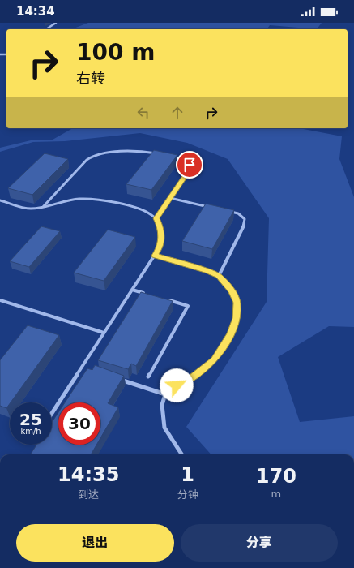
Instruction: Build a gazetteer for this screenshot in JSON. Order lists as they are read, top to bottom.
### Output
{
  "page": {
    "status": "14:34",
    "turn": ["100 m", "右转"],
    "speed": "25 km/h",
    "limit": "30",
    "eta": [
      "14:35",
      "到达",
      "1",
      "分钟",
      "170",
      "m"
    ],
    "buttons": ["退出", "分享"]
  }
}
